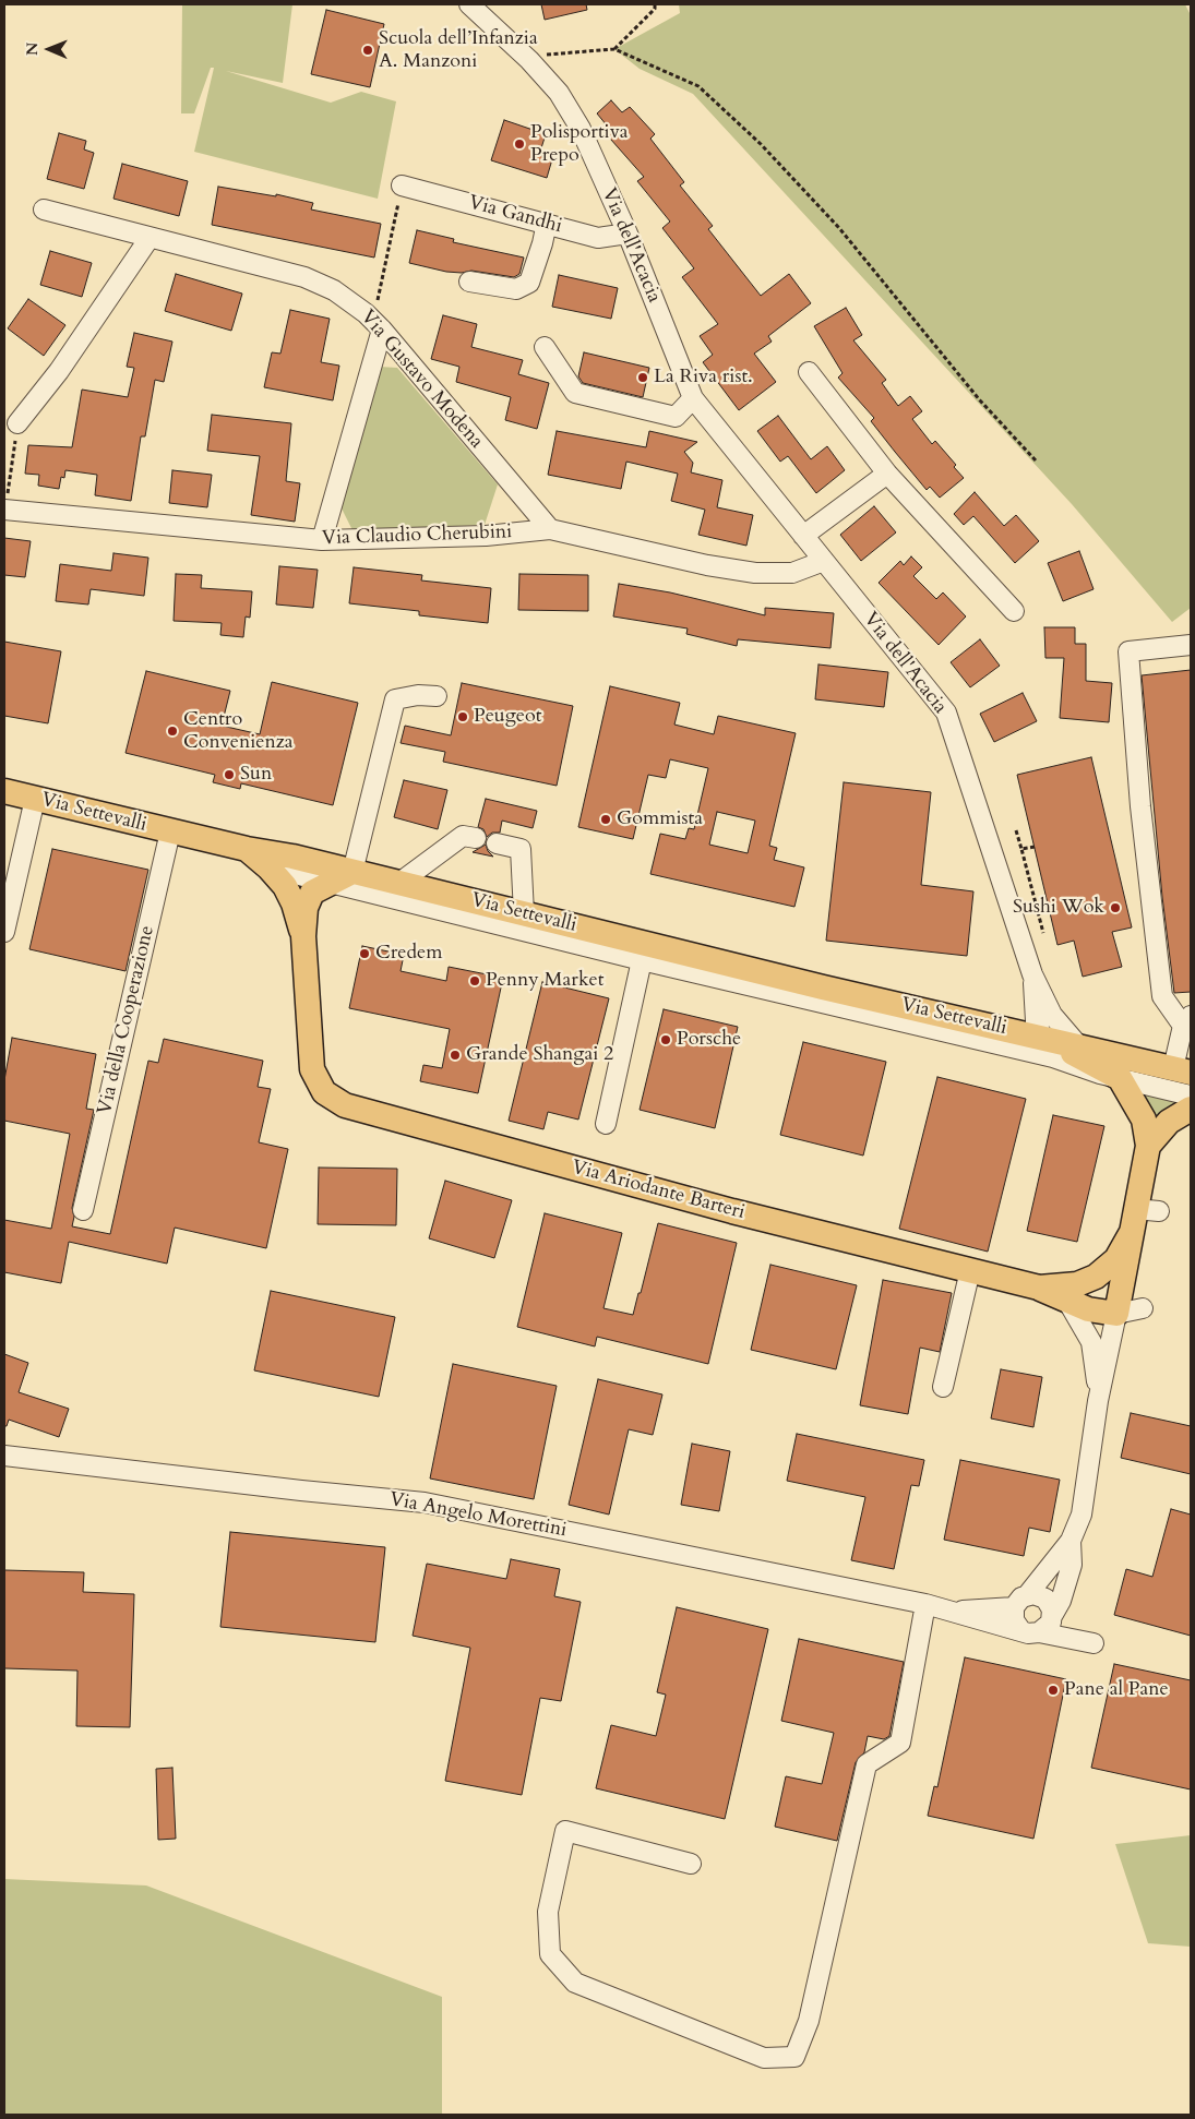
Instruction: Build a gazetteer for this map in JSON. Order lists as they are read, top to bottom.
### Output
{
  "streets": {
    "main road": ["Via Settevalli", "Via Ariodante Barteri"],
    "street": [
      "Via Gandhi",
      "Via dell'Acacia",
      "Via Gustavo Modena",
      "Via Claudio Cherubini",
      "Via della Cooperazione",
      "Via Angelo Morettini"
    ]
  },
  "crossings": [
    ["Via Gandhi", "Via dell'Acacia"],
    ["Via dell'Acacia", "Via Claudio Cherubini"],
    ["Via Gustavo Modena", "Via Claudio Cherubini"],
    ["Via Settevalli", "Via della Cooperazione"]
  ],
  "places": [
    "Scuola dell’Infanzia A. Manzoni",
    "Polisportiva Prepo",
    "La Riva rist.",
    "Peugeot",
    "Centro Convenienza",
    "Sun",
    "Gommista",
    "Sushi Wok",
    "Credem",
    "Penny Market",
    "Porsche",
    "Grande Shangai 2",
    "Pane al Pane"
  ],
  "north": "left"
}
